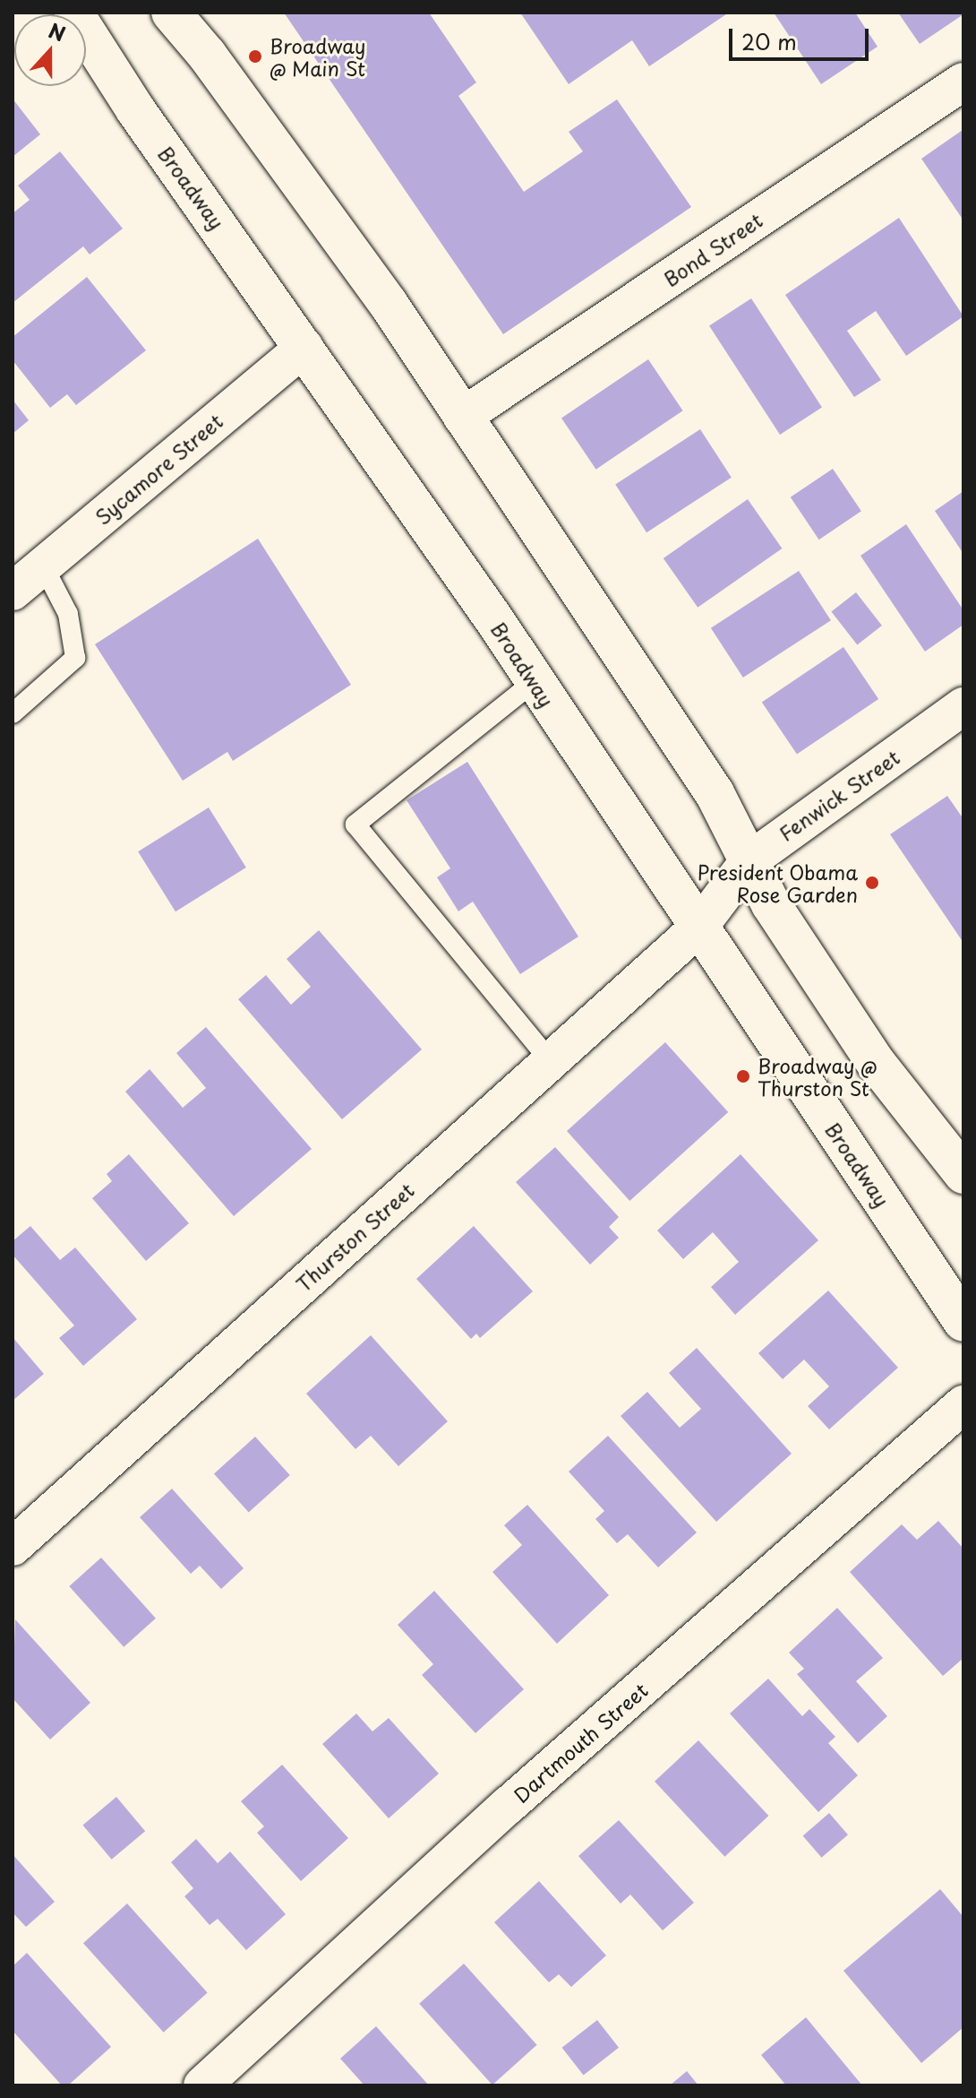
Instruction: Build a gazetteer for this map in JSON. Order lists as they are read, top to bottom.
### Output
{
  "streets": {
    "main road": ["Broadway"],
    "street": [
      "Bond Street",
      "Sycamore Street",
      "Fenwick Street",
      "Thurston Street",
      "Dartmouth Street"
    ]
  },
  "crossings": [
    ["Broadway", "Sycamore Street"],
    ["Broadway", "Fenwick Street"],
    ["Broadway", "Thurston Street"],
    ["Fenwick Street", "Thurston Street"]
  ],
  "places": ["Broadway @ Main St", "President Obama Rose Garden", "Broadway @ Thurston St"],
  "scale_bar": "20 m",
  "north": "top"
}
